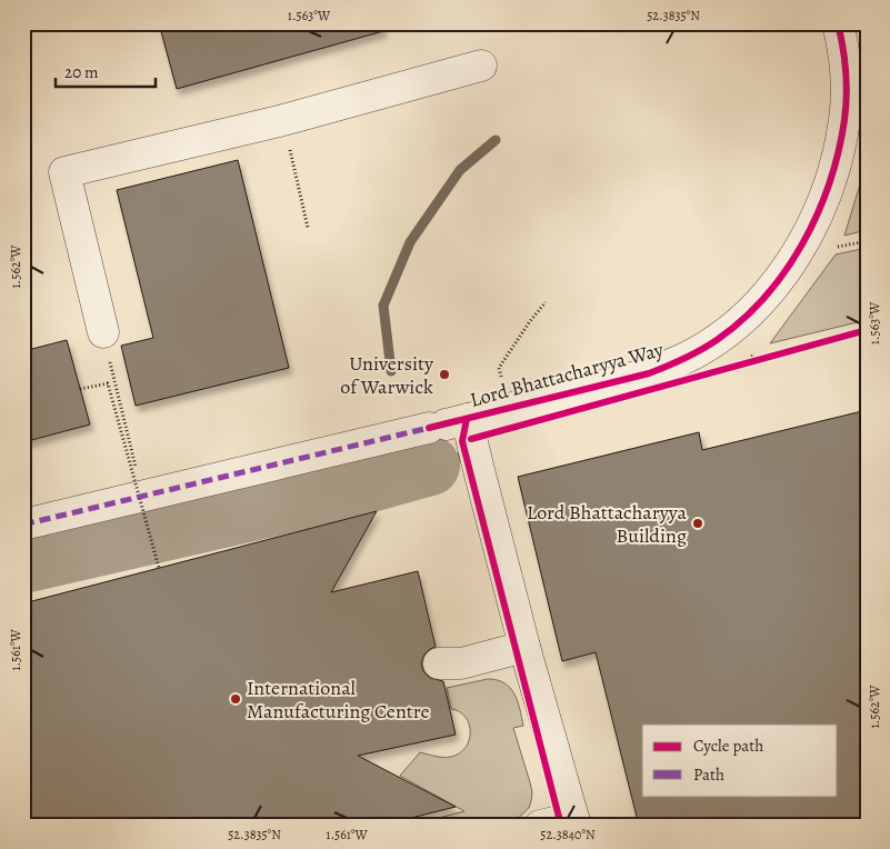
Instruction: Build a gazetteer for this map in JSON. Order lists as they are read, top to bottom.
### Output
{
  "streets": {
    "street": ["Lord Bhattacharyya Way"]
  },
  "places": ["University of Warwick", "Lord Bhattacharyya Building", "International Manufacturing Centre"],
  "legend": ["Cycle path", "Path"],
  "scale_bar": "20 m",
  "coordinates": [
    "1.563°W",
    "52.3835°N",
    "1.562°W",
    "1.561°W",
    "52.3840°N"
  ]
}
